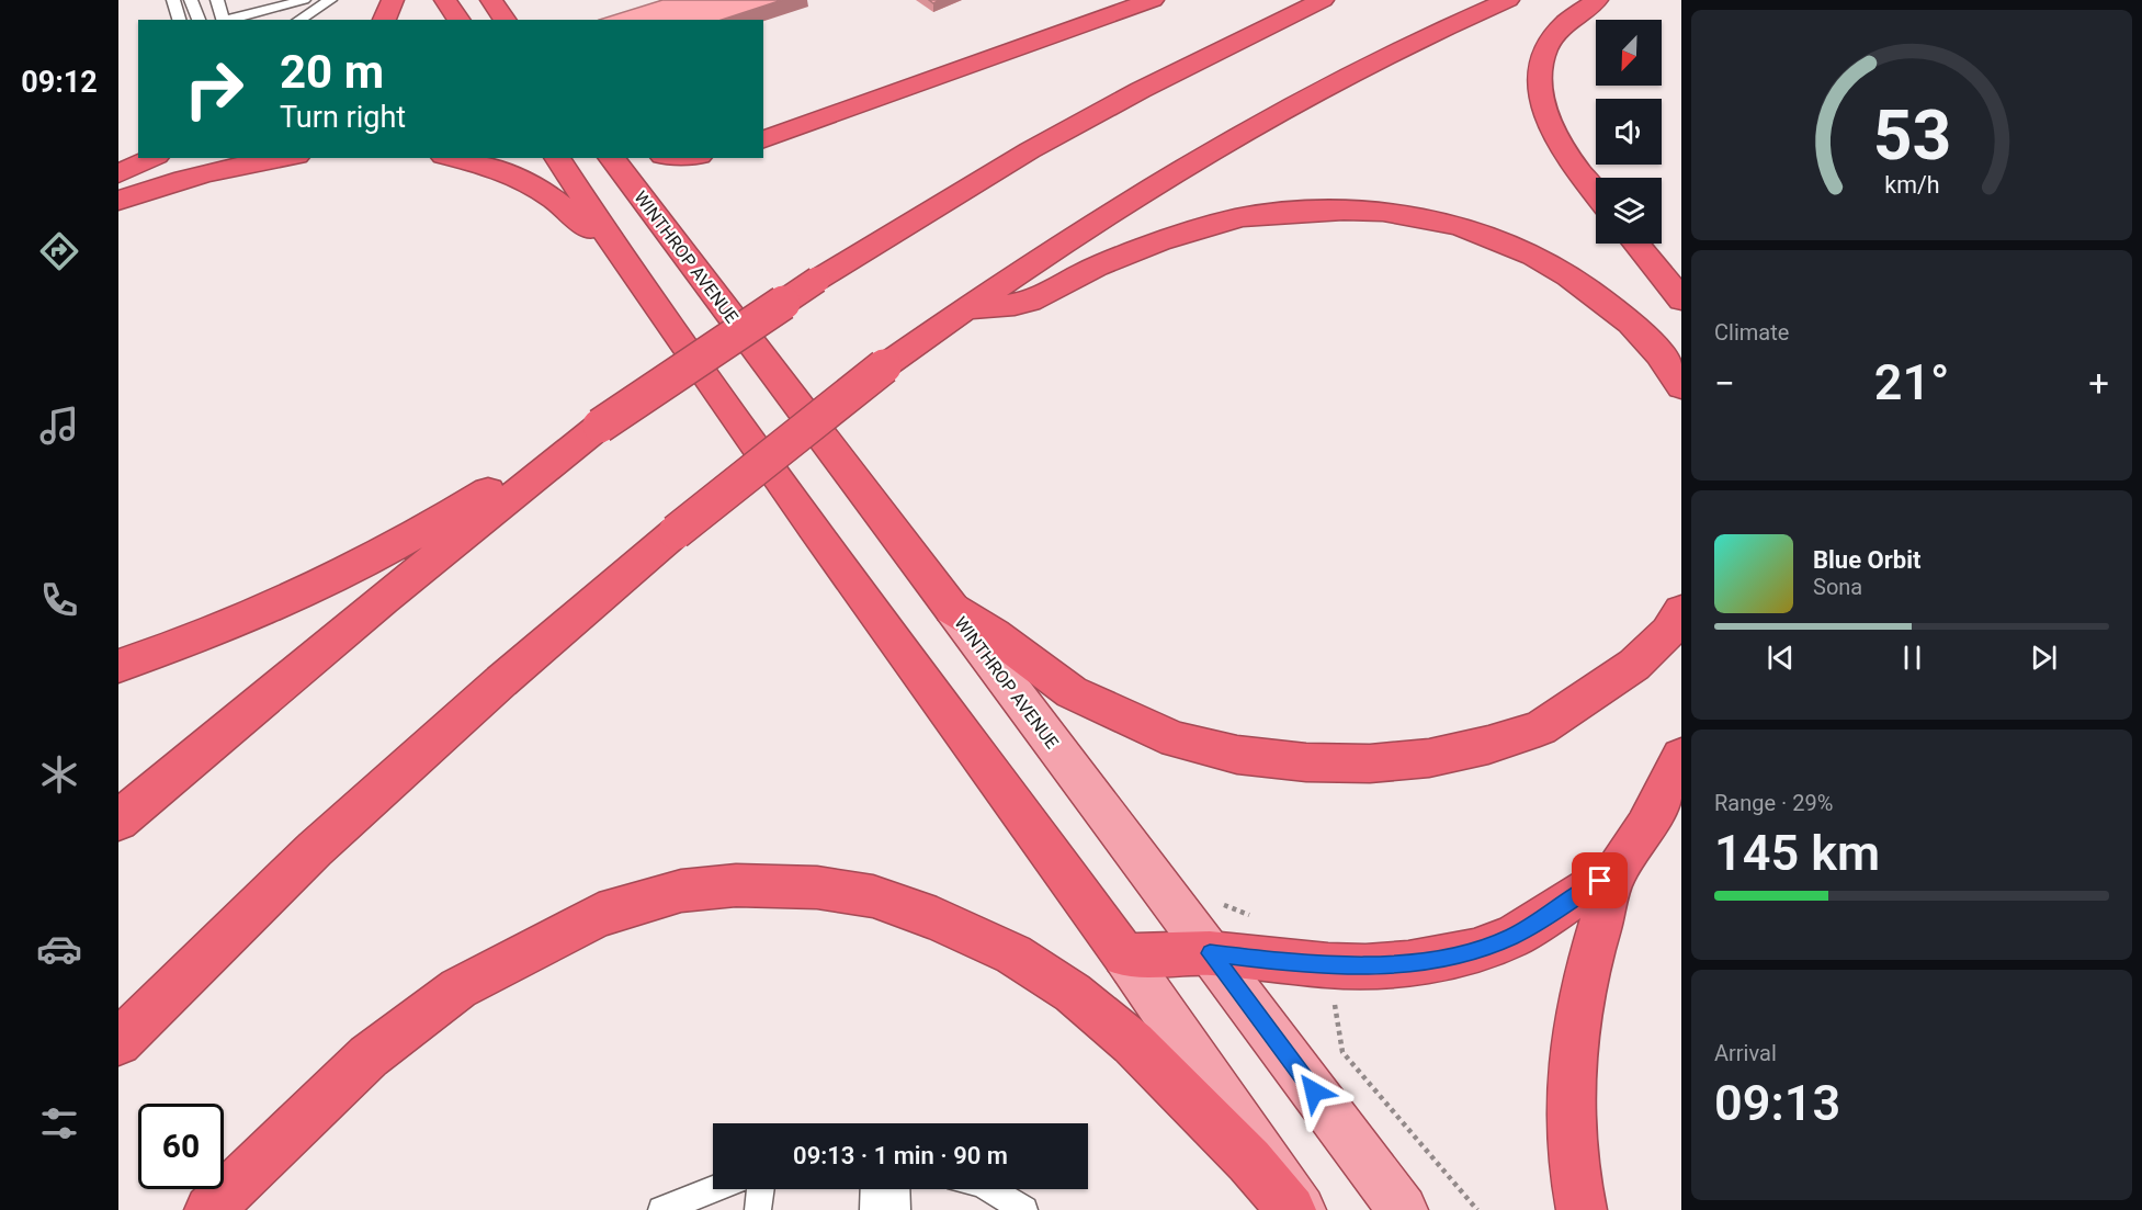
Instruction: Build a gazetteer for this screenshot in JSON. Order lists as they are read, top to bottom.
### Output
{
  "streets": {
    "highway": ["WINTHROP AVENUE"]
  },
  "north": "bottom left",
  "page": {
    "tabs": "09:12",
    "turn": ["20 m", "Turn right"],
    "tile": [
      "Climate",
      ["Range · 29%", "145 km"],
      ["Arrival", "09:13"]
    ],
    "heat": ["−", "21°", "+"],
    "song": ["Blue Orbit", "Sona"],
    "limit": "60",
    "trip": "09:13 · 1 min · 90 m",
    "gauge": ["53", "km/h"]
  }
}
